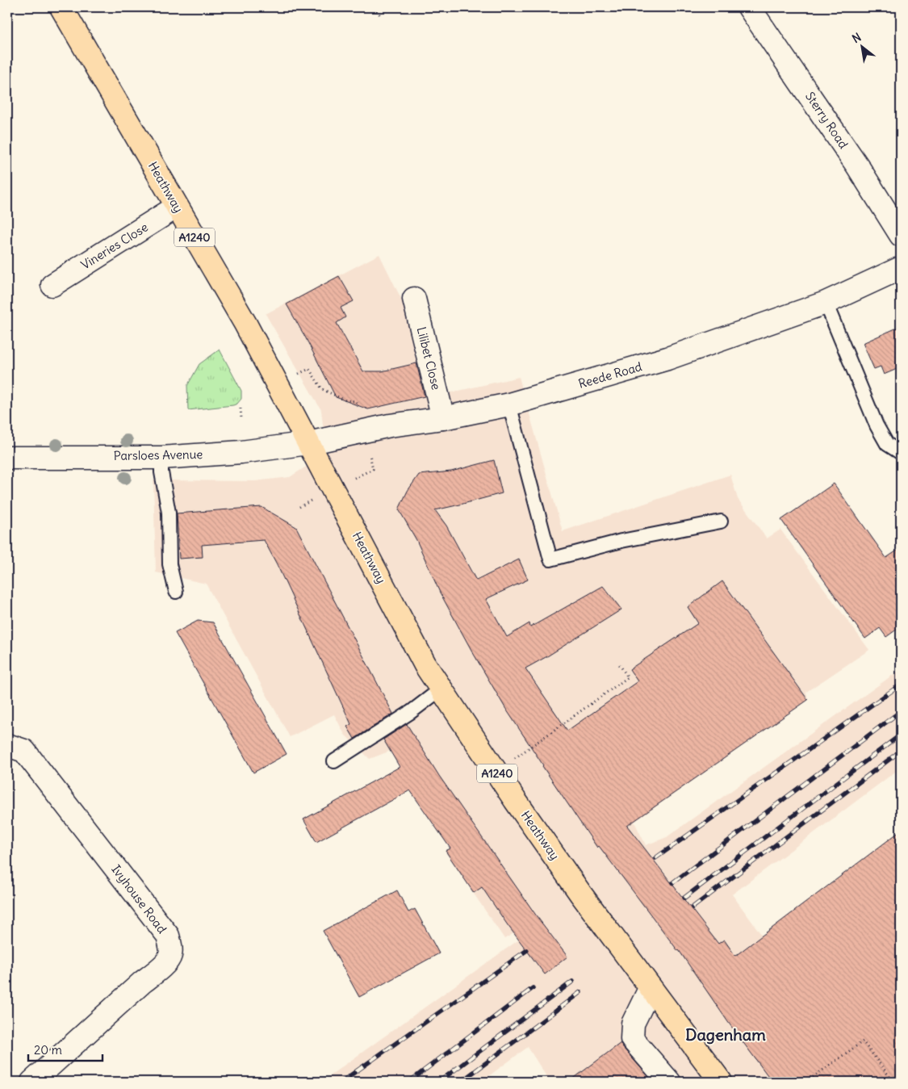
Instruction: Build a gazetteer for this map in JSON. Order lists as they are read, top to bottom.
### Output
{
  "streets": {
    "main road": ["Heathway", "A1240"],
    "street": [
      "Sterry Road",
      "Vineries Close",
      "Lilibet Close",
      "Reede Road",
      "Parsloes Avenue",
      "Ivyhouse Road"
    ]
  },
  "crossings": [
    ["Heathway", "Vineries Close"],
    ["Heathway", "Reede Road"],
    ["Heathway", "Parsloes Avenue"],
    ["Lilibet Close", "Reede Road"],
    ["Reede Road", "Parsloes Avenue"]
  ],
  "districts": ["Dagenham"],
  "scale_bar": "20 m",
  "north": "top left"
}
